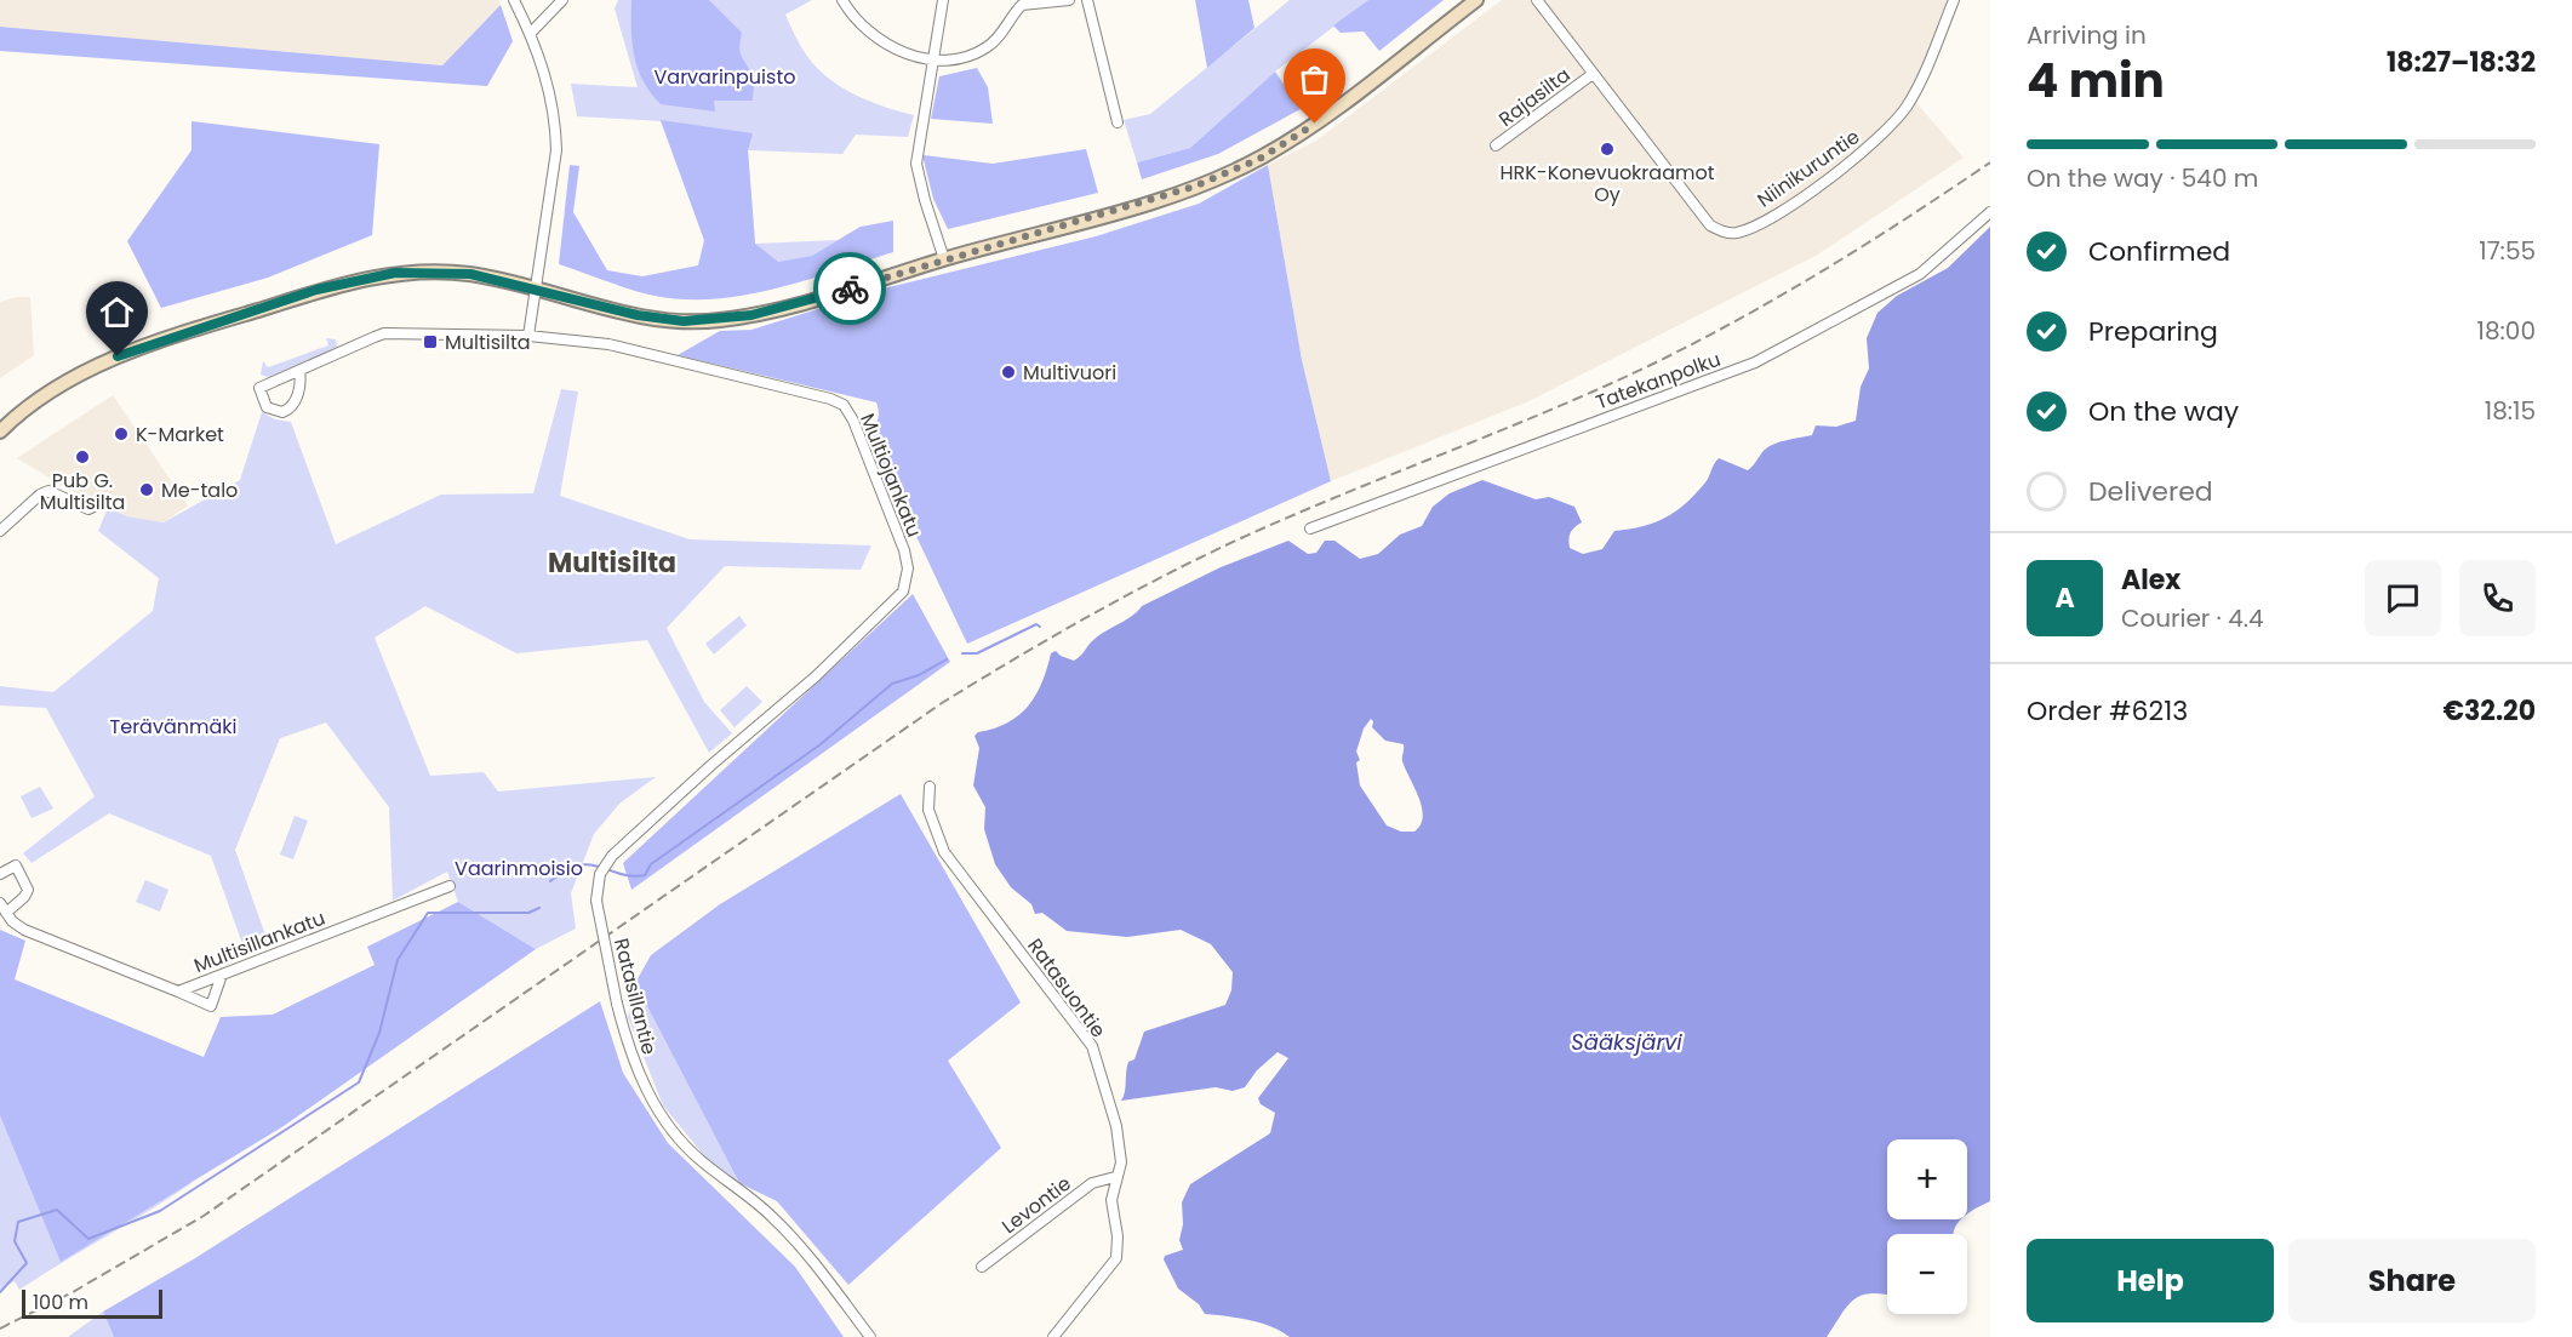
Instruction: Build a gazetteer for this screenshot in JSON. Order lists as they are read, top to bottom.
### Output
{
  "streets": {
    "street": [
      "Rajasilta",
      "Niinikuruntie",
      "Tatekanpolku",
      "Multiojankatu",
      "Multisillankatu",
      "Ratasuontie",
      "Ratasillantie",
      "Levontie"
    ]
  },
  "crossings": [
    ["Rajasilta", "Niinikuruntie"],
    ["Multiojankatu", "Ratasillantie"],
    ["Ratasuontie", "Levontie"]
  ],
  "districts": ["Multisilta"],
  "water": ["Sääksjärvi"],
  "parks": ["Varvarinpuisto", "Terävänmäki", "Vaarinmoisio"],
  "places": {
    "other": [
      "HRK-Konevuokraamot Oy",
      "Multivuori",
      "K-Market",
      "Pub G. Multisilta",
      "Me-talo"
    ],
    "transit": ["Multisilta"]
  },
  "scale_bar": "100 m",
  "page": {
    "heading": ["4 min", "Arriving in", "18:27–18:32"],
    "panel": [
      "Alex",
      "Courier · 4.4",
      "Order #6213",
      "€32.20"
    ],
    "bar": "On the way · 540 m",
    "list": [
      ["Confirmed", "17:55"],
      ["Preparing", "18:00"],
      ["On the way", "18:15"],
      "Delivered"
    ],
    "round": "A",
    "map_buttons": ["+", "−"],
    "buttons": ["Help", "Share"],
    "scale": "100 m"
  }
}
